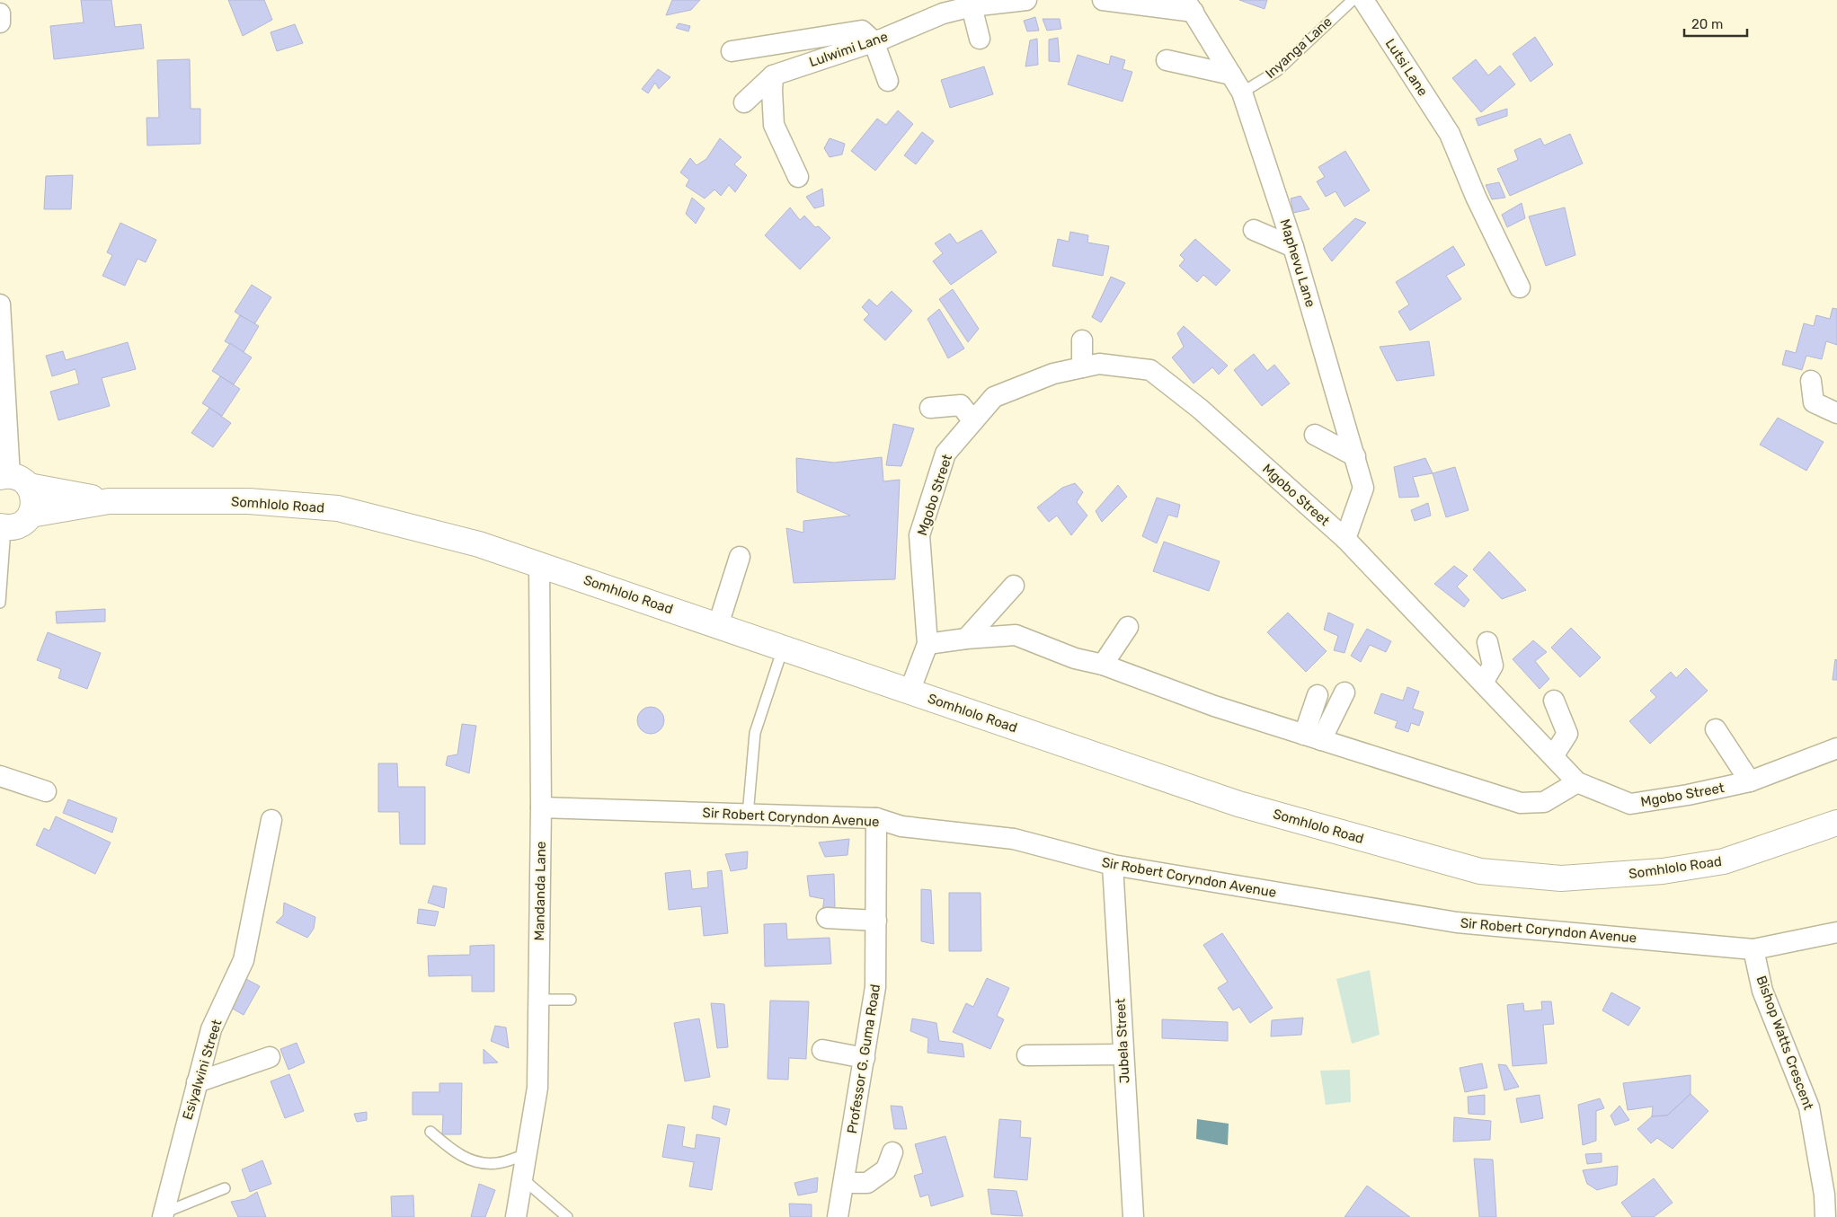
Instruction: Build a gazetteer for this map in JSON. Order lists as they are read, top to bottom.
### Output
{
  "streets": {
    "main road": ["Somhlolo Road"],
    "street": [
      "Lulwimi Lane",
      "Lutsi Lane",
      "Maphevu Lane",
      "Mgobo Street",
      "Sir Robert Coryndon Avenue",
      "Mandanda Lane",
      "Jubela Street",
      "Bishop Watts Crescent",
      "Professor G. Guma Road",
      "Esiyalwini Street"
    ],
    "lane": ["Inyanga Lane"]
  },
  "crossings": [
    ["Inyanga Lane", "Maphevu Lane"],
    ["Maphevu Lane", "Mgobo Street"],
    ["Mgobo Street", "Somhlolo Road"],
    ["Somhlolo Road", "Mandanda Lane"],
    ["Sir Robert Coryndon Avenue", "Mandanda Lane"],
    ["Sir Robert Coryndon Avenue", "Jubela Street"],
    ["Sir Robert Coryndon Avenue", "Bishop Watts Crescent"],
    ["Sir Robert Coryndon Avenue", "Professor G. Guma Road"]
  ],
  "scale_bar": "20 m"
}
